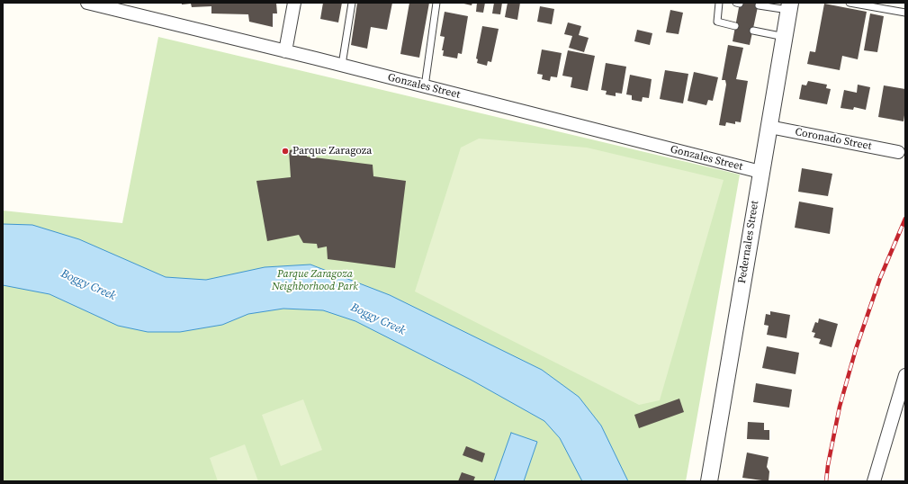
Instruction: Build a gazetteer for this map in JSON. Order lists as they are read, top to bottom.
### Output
{
  "streets": {
    "street": ["Gonzales Street", "Coronado Street", "Pedernales Street"]
  },
  "crossings": [
    ["Gonzales Street", "Pedernales Street"],
    ["Coronado Street", "Pedernales Street"]
  ],
  "water": ["Boggy Creek"],
  "parks": ["Parque Zaragoza Neighborhood Park"],
  "places": ["Parque Zaragoza"]
}
